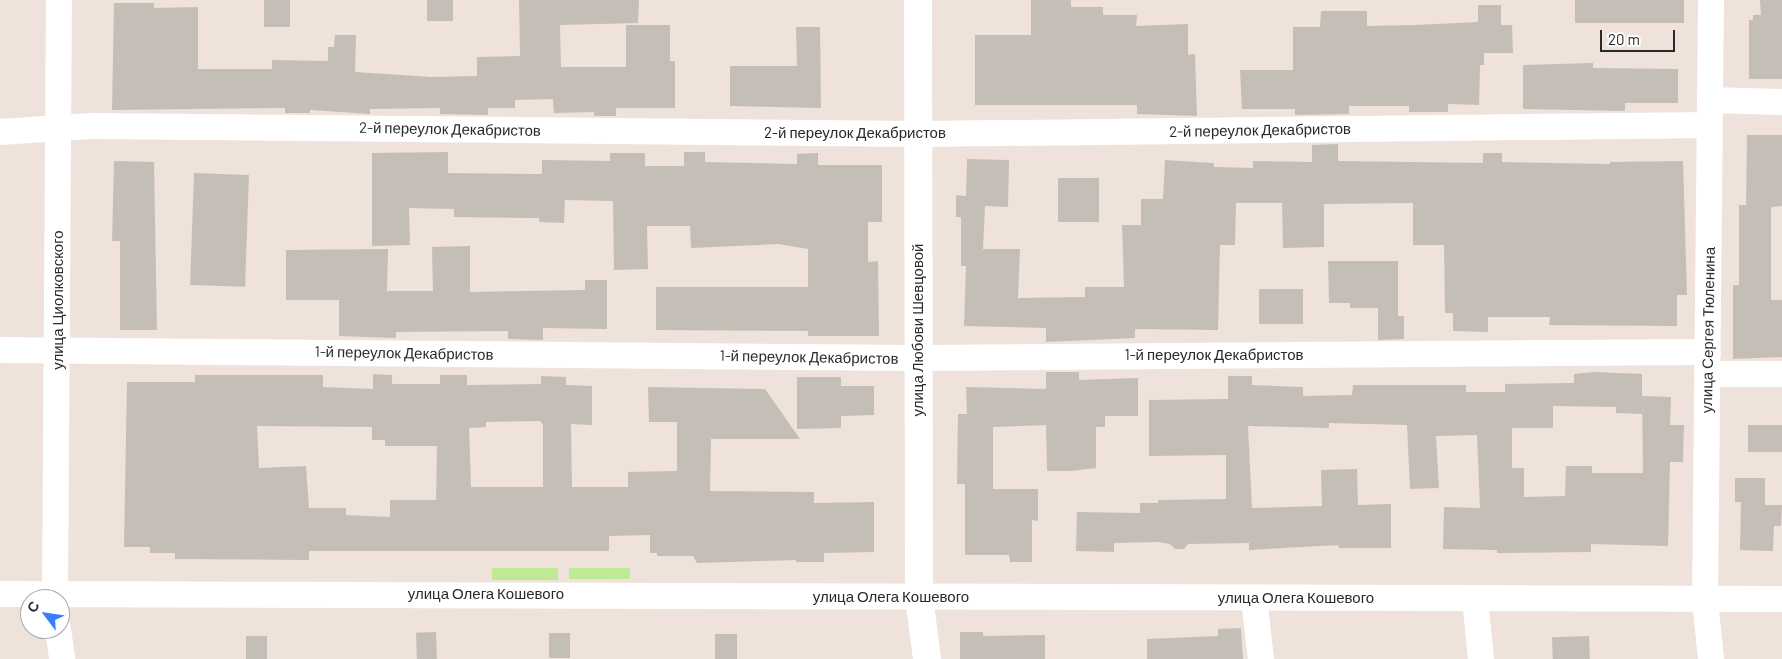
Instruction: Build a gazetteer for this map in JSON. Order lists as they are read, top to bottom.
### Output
{
  "streets": {
    "street": [
      "2-й переулок Декабристов",
      "улица Циолковского",
      "улица Любови Шевцовой",
      "улица Сергея Тюленина",
      "1-й переулок Декабристов",
      "улица Олега Кошевого"
    ]
  },
  "crossings": [
    ["2-й переулок Декабристов", "улица Циолковского"],
    ["2-й переулок Декабристов", "улица Любови Шевцовой"],
    ["2-й переулок Декабристов", "улица Сергея Тюленина"],
    ["улица Циолковского", "1-й переулок Декабристов"],
    ["улица Любови Шевцовой", "1-й переулок Декабристов"],
    ["улица Любови Шевцовой", "улица Олега Кошевого"],
    ["улица Сергея Тюленина", "1-й переулок Декабристов"],
    ["улица Сергея Тюленина", "улица Олега Кошевого"]
  ],
  "scale_bar": "20 m",
  "north": "top left"
}
